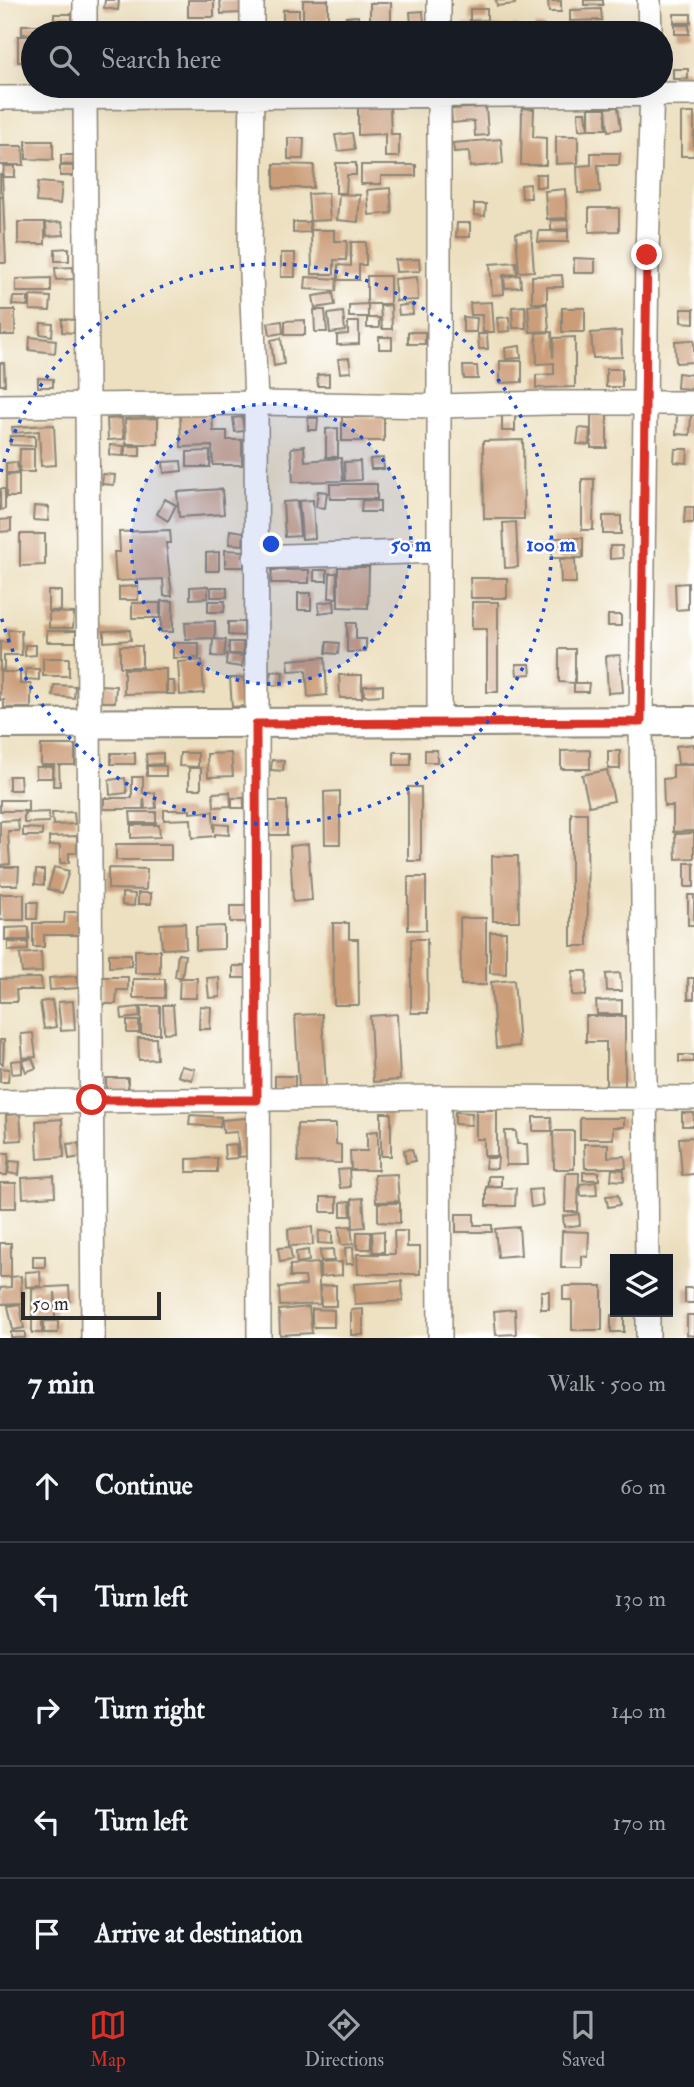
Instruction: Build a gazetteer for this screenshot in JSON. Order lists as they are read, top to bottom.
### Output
{
  "scale_bar": "50 m",
  "page": {
    "search": "Search here",
    "scale": "50 m",
    "heading": ["7 min", "Walk · 500 m"],
    "list": [
      ["Continue", "60 m"],
      ["Turn left", "130 m"],
      ["Turn right", "140 m"],
      ["Turn left", "170 m"],
      "Arrive at destination"
    ],
    "nav": ["Map", "Directions", "Saved"]
  },
  "rings": ["50 m", "100 m"]
}
